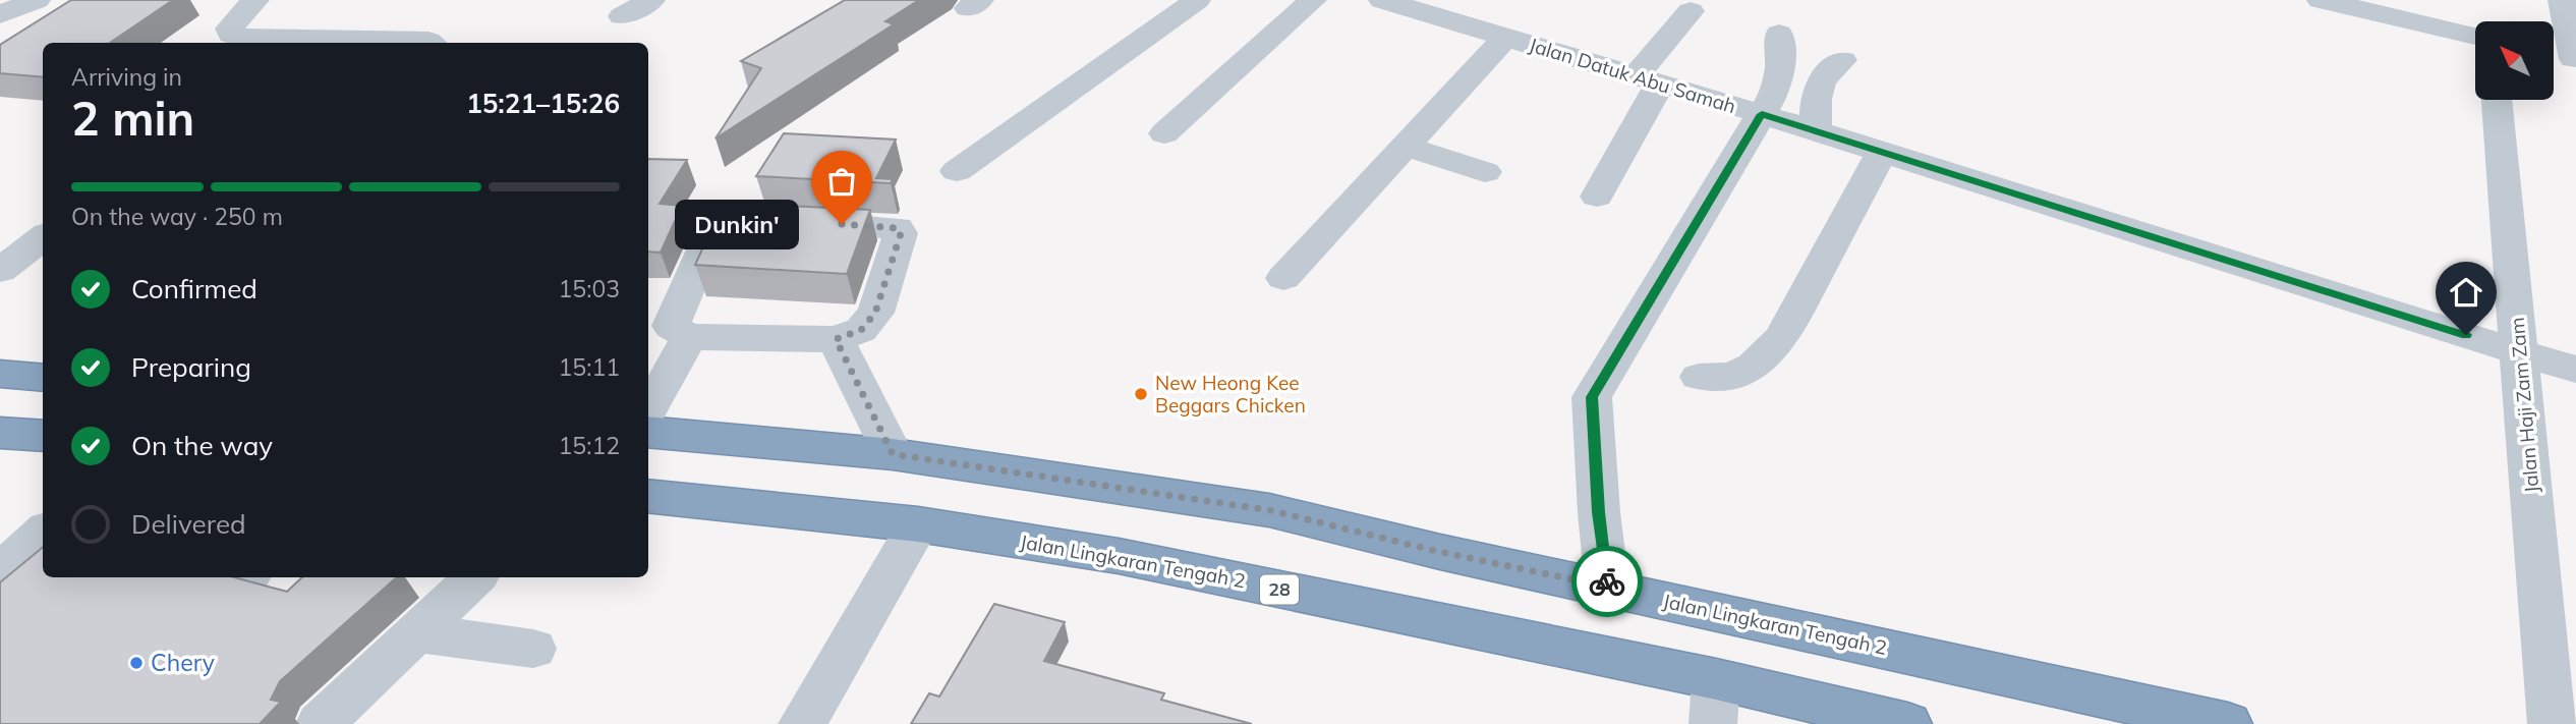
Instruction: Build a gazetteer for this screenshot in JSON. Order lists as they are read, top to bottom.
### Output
{
  "streets": {
    "highway": ["Jalan Lingkaran Tengah 2", "28"],
    "street": ["Jalan Datuk Abu Samah", "Jalan Haji Zam Zam"]
  },
  "crossings": [
    ["Jalan Datuk Abu Samah", "Jalan Haji Zam Zam"]
  ],
  "places": ["Dunkin'", "New Heong Kee Beggars Chicken", "Chery"],
  "north": "top left",
  "page": {
    "heading": ["2 min", "Arriving in", "15:21–15:26"],
    "bar": "On the way · 250 m",
    "bubble": "Dunkin'",
    "list": [
      ["Confirmed", "15:03"],
      ["Preparing", "15:11"],
      ["On the way", "15:12"],
      "Delivered"
    ]
  }
}
